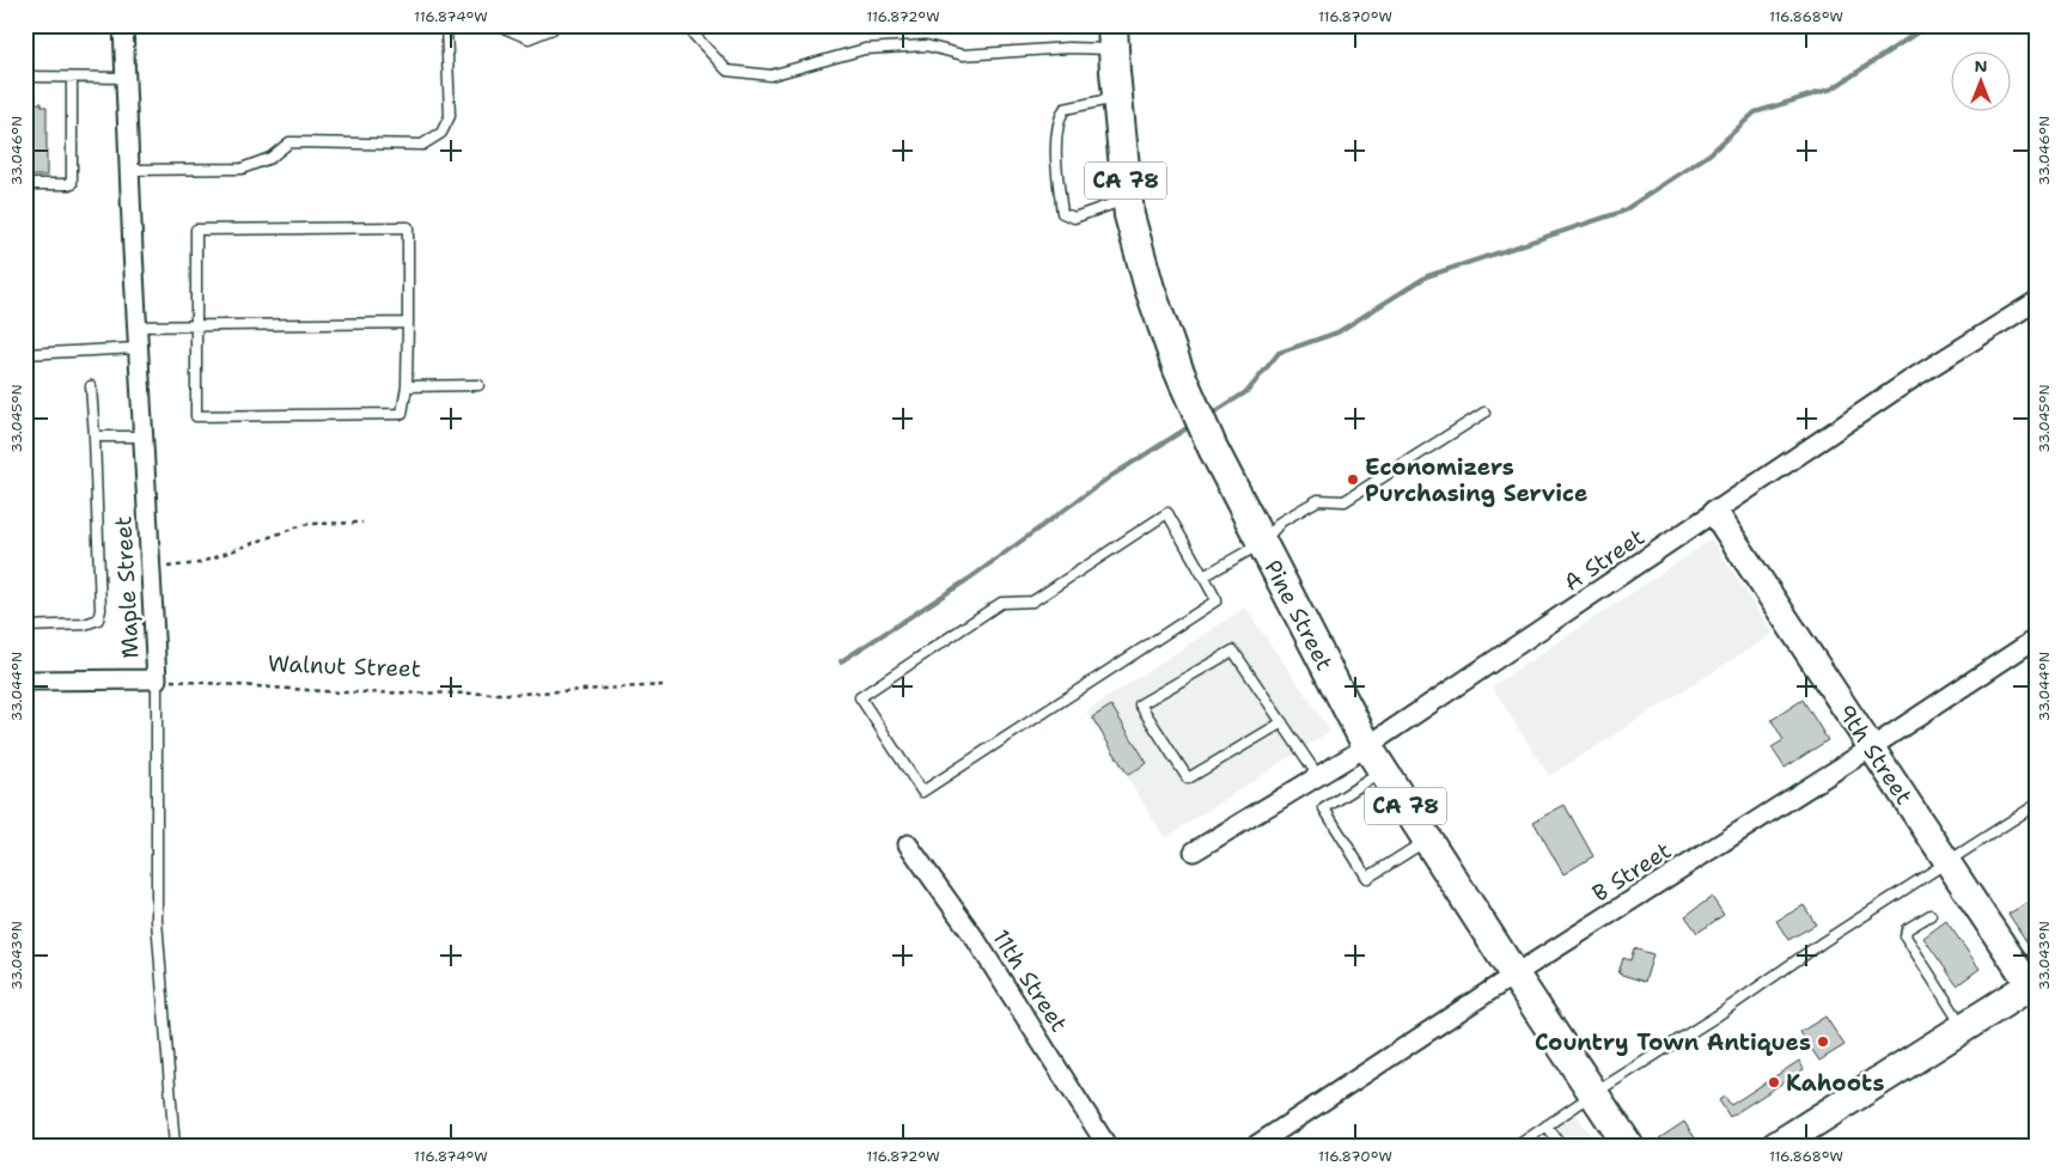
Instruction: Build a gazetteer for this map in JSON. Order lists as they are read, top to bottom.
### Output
{
  "streets": {
    "main road": ["CA 78", "Pine Street"],
    "street": [
      "A Street",
      "Maple Street",
      "9th Street",
      "B Street",
      "11th Street"
    ],
    "path": ["Walnut Street"]
  },
  "crossings": [
    ["A Street", "Pine Street"],
    ["A Street", "9th Street"],
    ["Maple Street", "Walnut Street"],
    ["Pine Street", "B Street"],
    ["9th Street", "B Street"]
  ],
  "places": ["Economizers Purchasing Service", "Country Town Antiques", "Kahoots"],
  "north": "top",
  "coordinates": [
    "116.874°W",
    "116.872°W",
    "116.870°W",
    "116.868°W",
    "33.046°N",
    "33.045°N",
    "33.044°N",
    "33.043°N"
  ]
}
